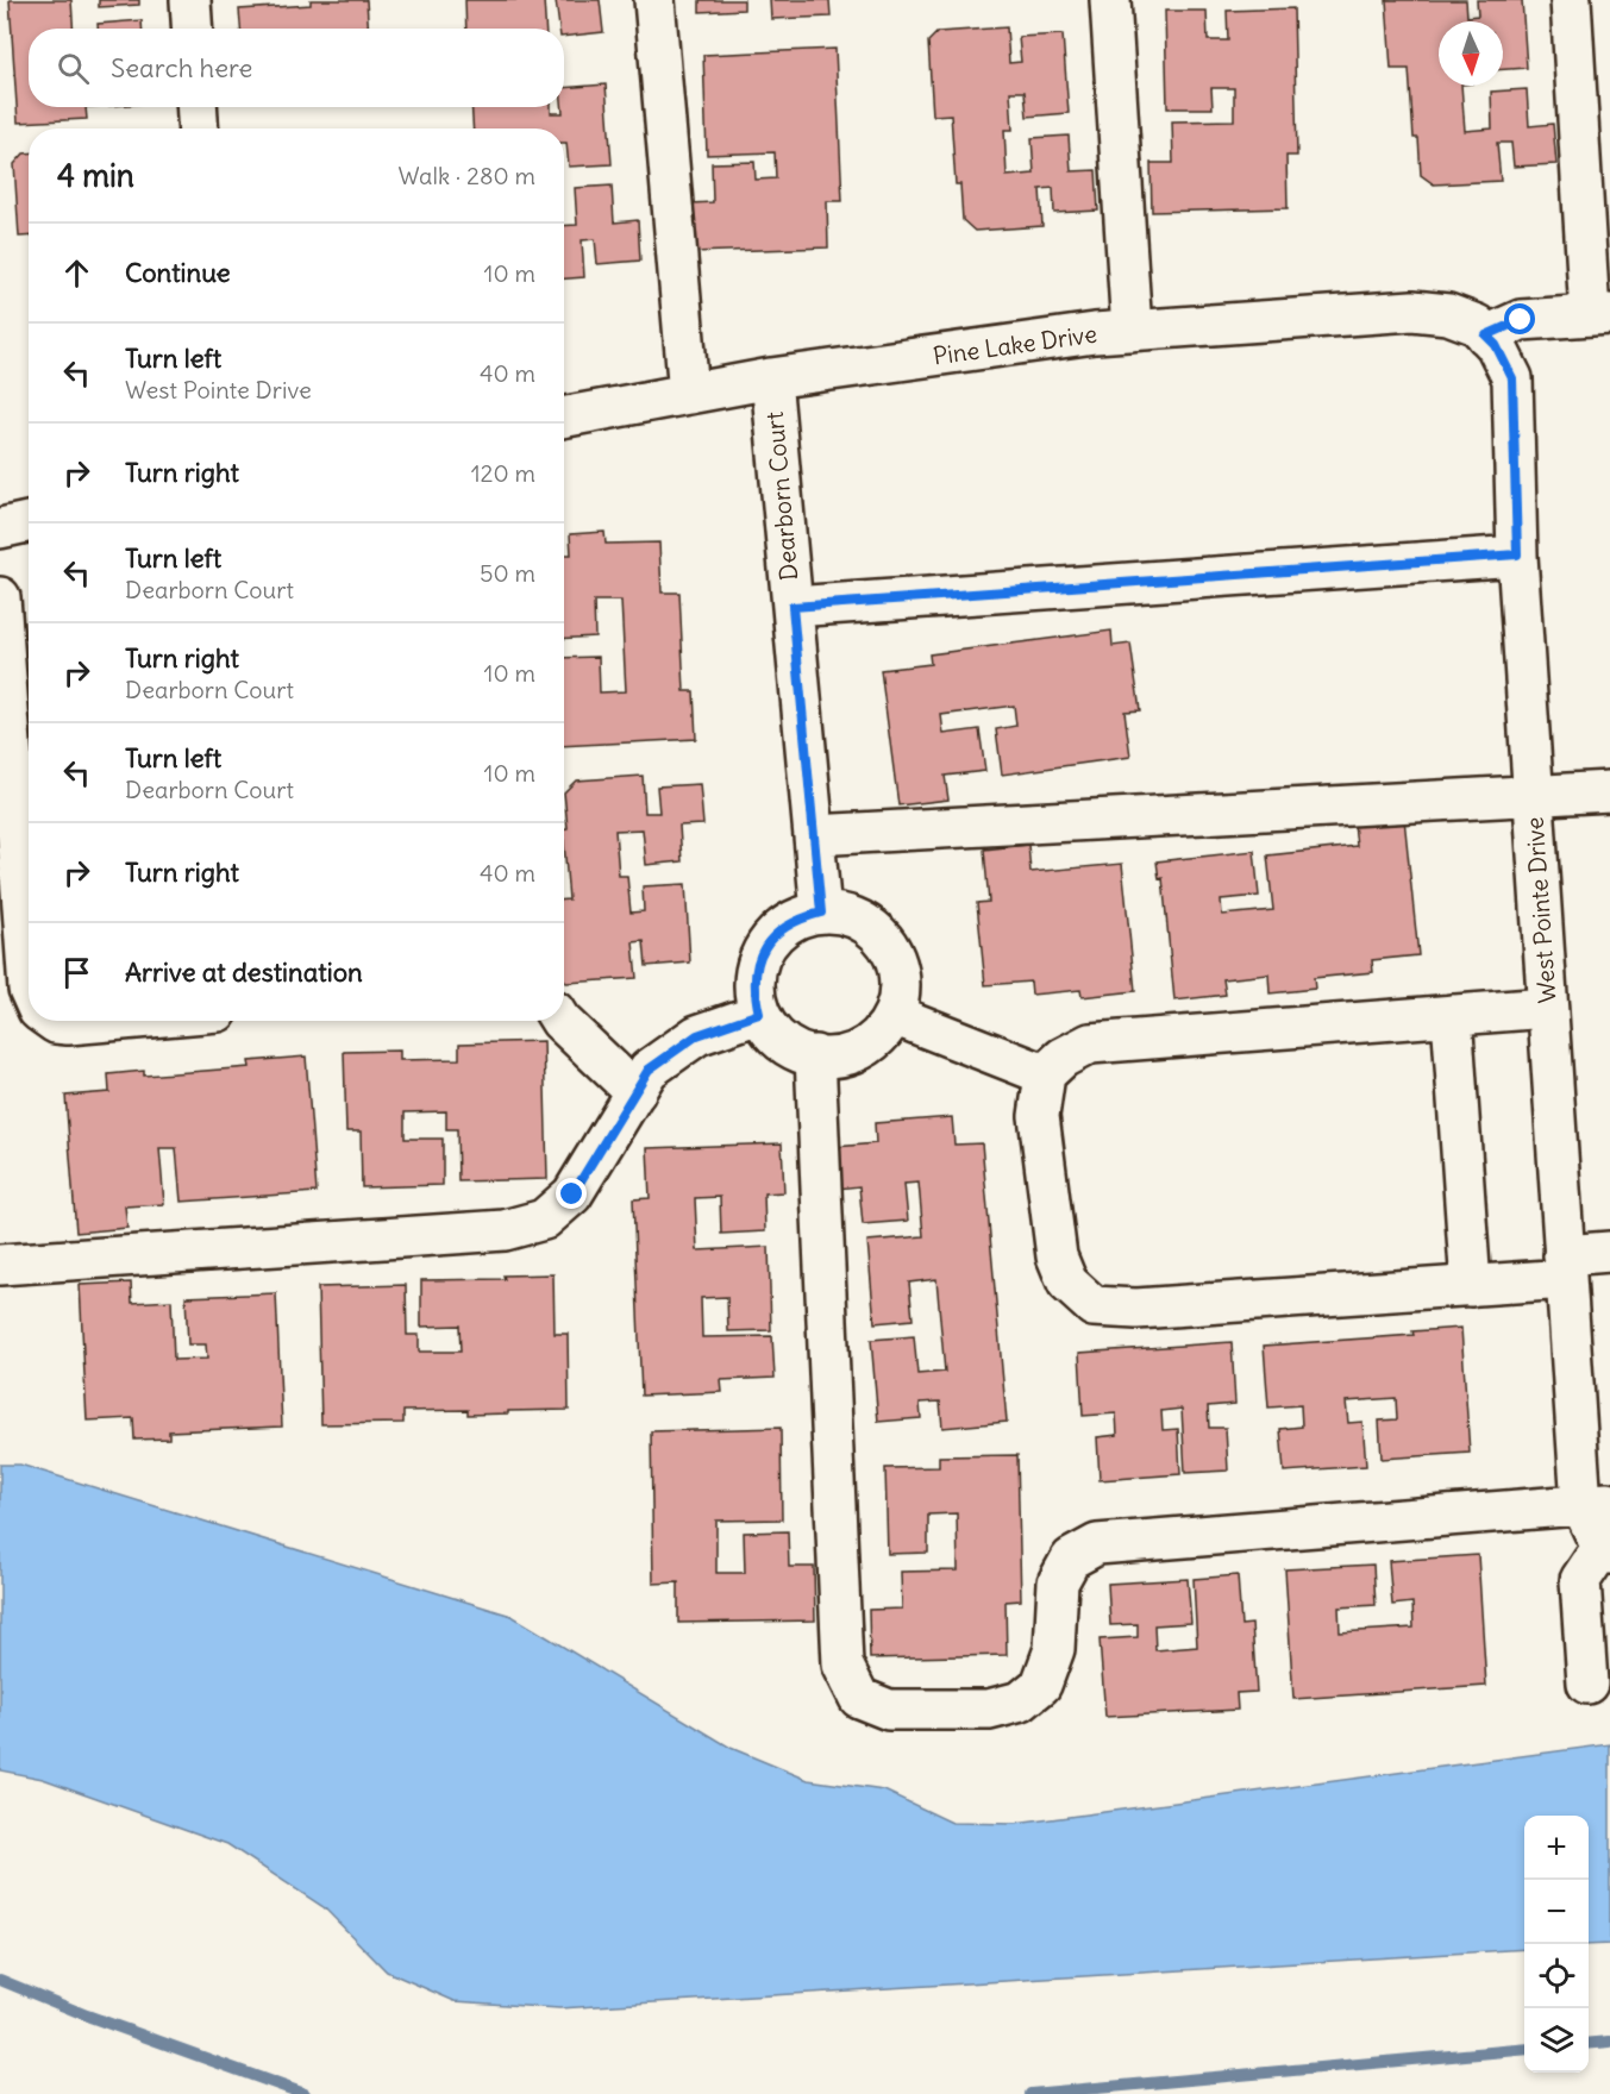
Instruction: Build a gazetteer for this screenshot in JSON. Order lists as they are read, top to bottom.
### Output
{
  "streets": {
    "street": ["Pine Lake Drive", "Dearborn Court", "West Pointe Drive"]
  },
  "crossings": [
    ["Pine Lake Drive", "Dearborn Court"],
    ["Pine Lake Drive", "West Pointe Drive"]
  ],
  "north": "bottom",
  "page": {
    "search": "Search here",
    "heading": ["4 min", "Walk · 280 m"],
    "list": [
      ["Continue", "10 m"],
      ["Turn left", "West Pointe Drive", "40 m"],
      ["Turn right", "120 m"],
      ["Turn left", "Dearborn Court", "50 m"],
      ["Turn right", "Dearborn Court", "10 m"],
      ["Turn left", "Dearborn Court", "10 m"],
      ["Turn right", "40 m"],
      "Arrive at destination"
    ],
    "map_buttons": ["+", "−"]
  }
}
